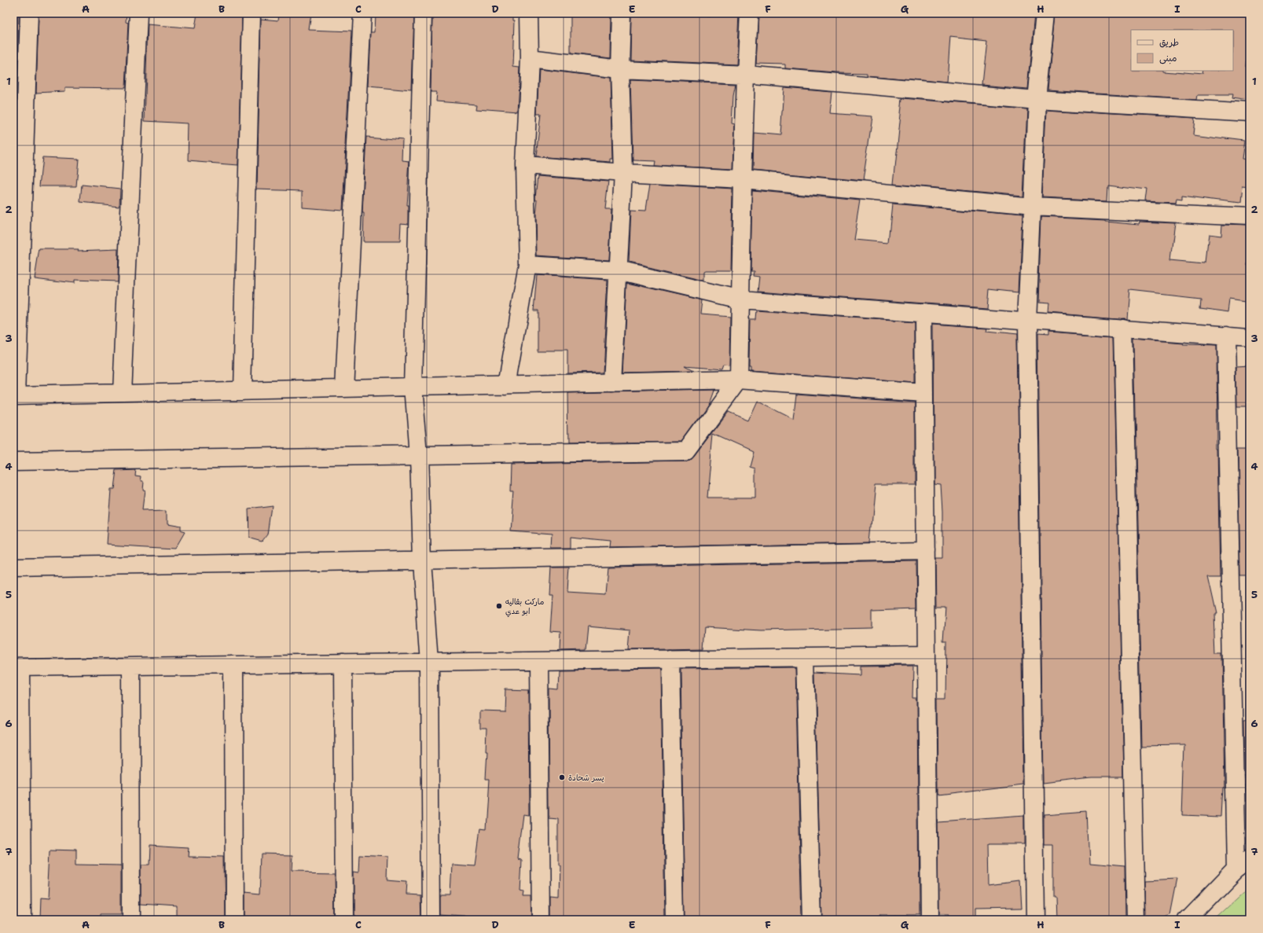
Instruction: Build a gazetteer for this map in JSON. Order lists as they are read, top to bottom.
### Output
{
  "places": ["ماركت بقاليه ابو عدي", "يسر شحادة"],
  "legend": ["طريق", "مبنى"],
  "grid": {
    "columns": [
      "A",
      "B",
      "C",
      "D",
      "E",
      "F",
      "G",
      "H",
      "I"
    ],
    "rows": [
      "1",
      "2",
      "3",
      "4",
      "5",
      "6",
      "7"
    ]
  }
}
